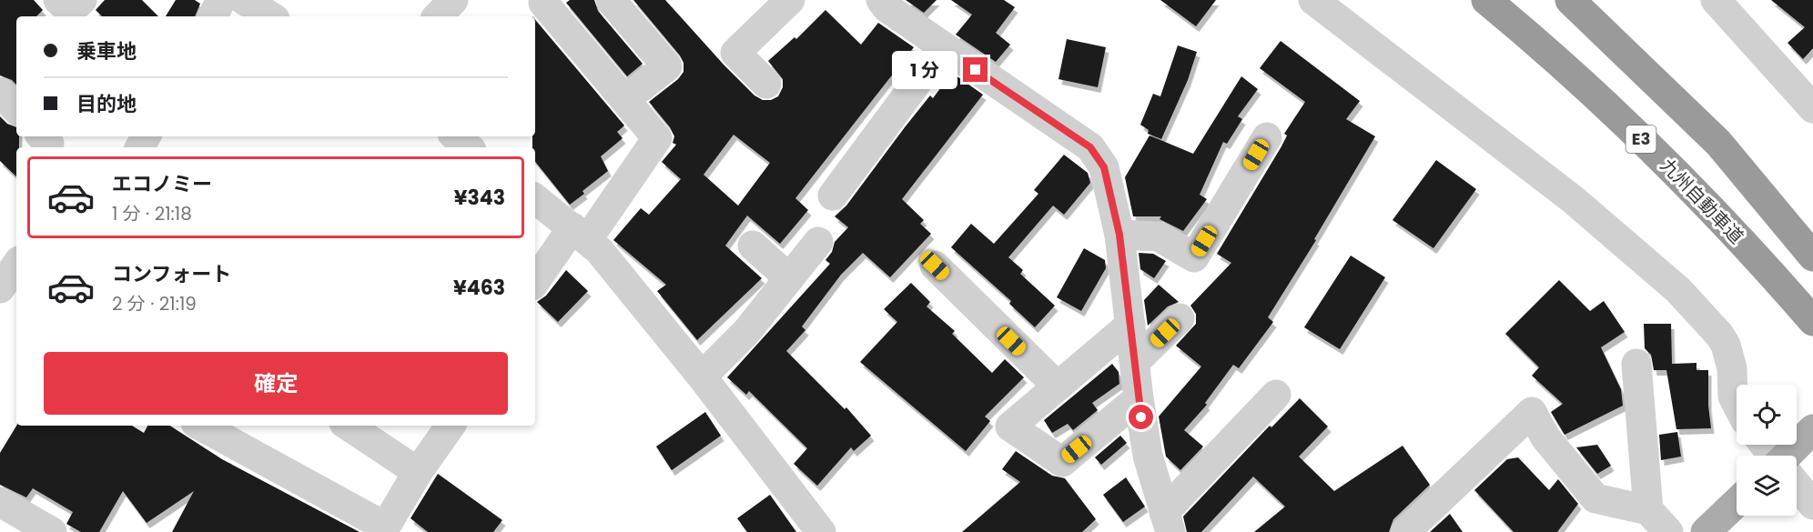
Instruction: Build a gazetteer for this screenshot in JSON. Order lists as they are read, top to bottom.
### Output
{
  "streets": {
    "highway": ["E3", "九州自動車道"]
  },
  "page": {
    "banner": ["乗車地", "目的地"],
    "bubble": "1 分",
    "list": [
      {
        "name": "エコノミー",
        "note": "1 分 · 21:18",
        "value": "¥343"
      },
      {
        "name": "コンフォート",
        "note": "2 分 · 21:19",
        "value": "¥463"
      }
    ],
    "buttons": "確定"
  }
}
